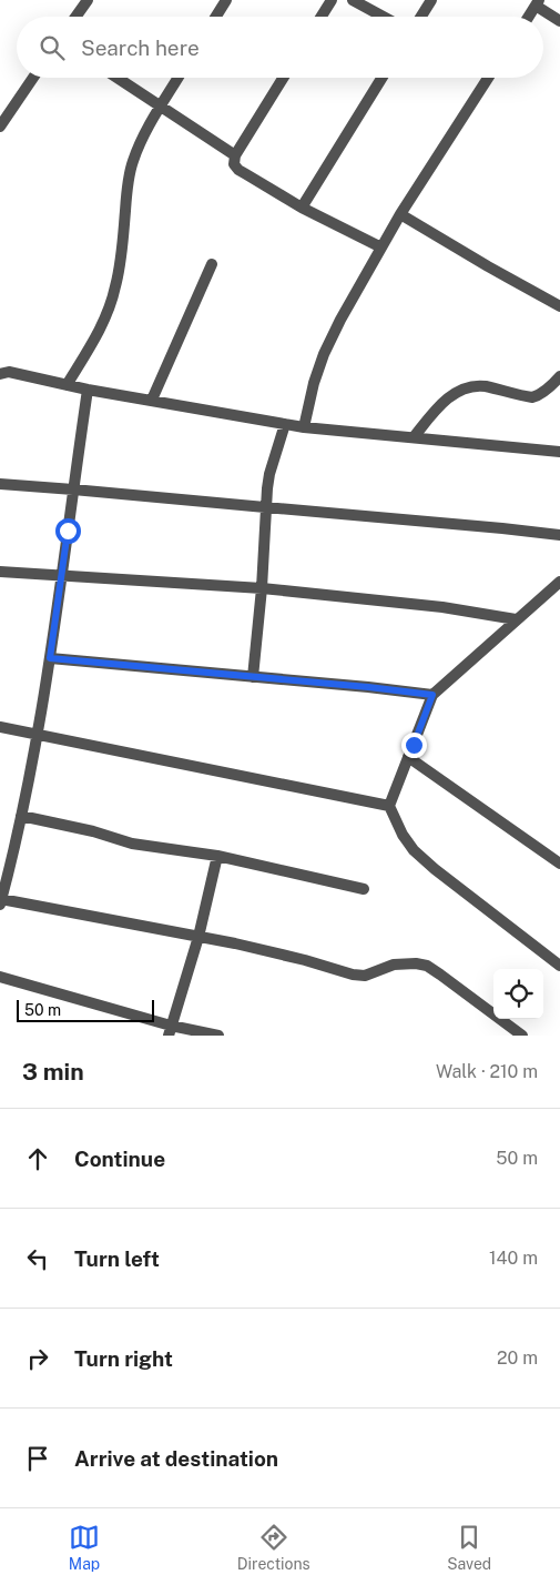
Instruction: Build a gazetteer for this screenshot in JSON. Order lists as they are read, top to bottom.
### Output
{
  "scale_bar": "50 m",
  "page": {
    "search": "Search here",
    "scale": "50 m",
    "heading": ["3 min", "Walk · 210 m"],
    "list": [
      ["Continue", "50 m"],
      ["Turn left", "140 m"],
      ["Turn right", "20 m"],
      "Arrive at destination"
    ],
    "nav": ["Map", "Directions", "Saved"]
  }
}
